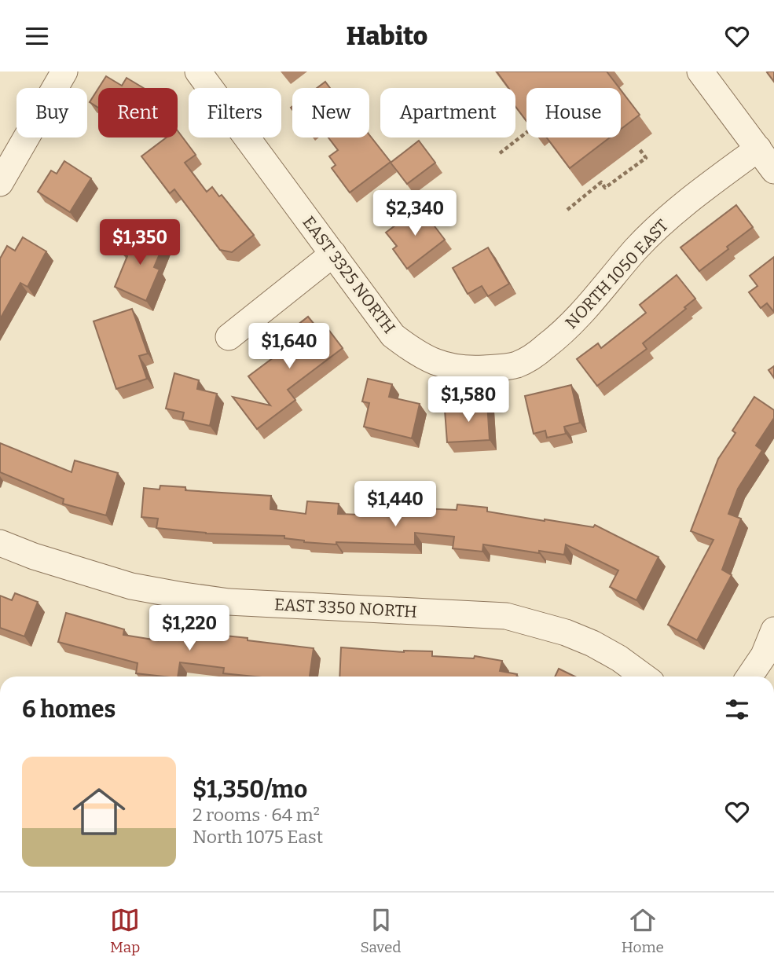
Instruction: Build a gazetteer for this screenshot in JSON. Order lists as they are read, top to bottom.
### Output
{
  "streets": {
    "street": ["NORTH 1050 EAST", "EAST 3325 NORTH", "EAST 3350 NORTH"]
  },
  "crossings": [
    ["NORTH 1050 EAST", "EAST 3325 NORTH"]
  ],
  "page": {
    "header": "Habito",
    "chip": [
      "Buy",
      "Rent",
      "Filters",
      "New",
      "Apartment",
      "House"
    ],
    "price": [
      "$2,340",
      "$1,350",
      "$1,640",
      "$1,580",
      "$1,440",
      "$1,220"
    ],
    "heading": "6 homes",
    "list": [
      {
        "name": "$1,350/mo",
        "note": "2 rooms · 64 m² · North 1075 East"
      }
    ],
    "tabs": ["Map", "Saved", "Home"]
  }
}
